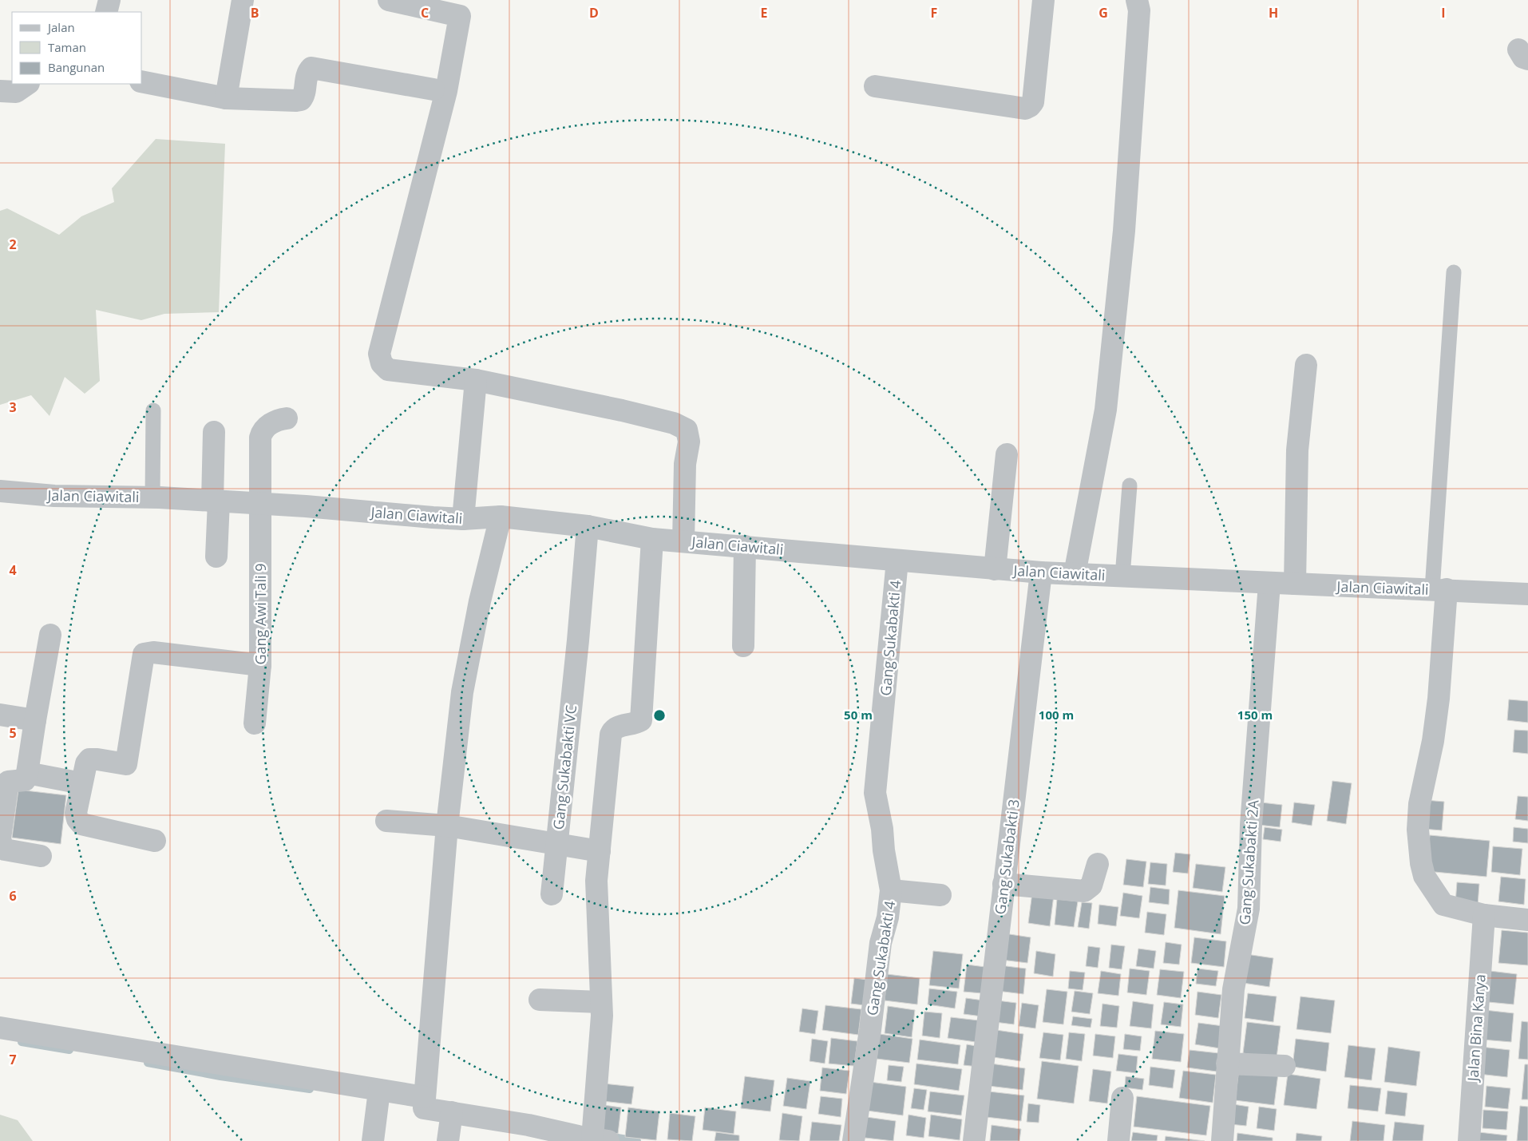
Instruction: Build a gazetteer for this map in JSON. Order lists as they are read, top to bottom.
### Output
{
  "streets": {
    "street": [
      "Jalan Ciawitali",
      "Gang Awi Tali 9",
      "Gang Sukabakti 4",
      "Gang Sukabakti VC",
      "Gang Sukabakti 3",
      "Gang Sukabakti 2A",
      "Jalan Bina Karya"
    ]
  },
  "crossings": [
    ["Jalan Ciawitali", "Gang Awi Tali 9"],
    ["Jalan Ciawitali", "Gang Sukabakti 4"],
    ["Jalan Ciawitali", "Gang Sukabakti VC"],
    ["Jalan Ciawitali", "Gang Sukabakti 3"],
    ["Jalan Ciawitali", "Gang Sukabakti 2A"]
  ],
  "legend": ["Jalan", "Taman", "Bangunan"],
  "grid": {
    "columns": [
      "B",
      "C",
      "D",
      "E",
      "F",
      "G",
      "H",
      "I"
    ],
    "rows": [
      "2",
      "3",
      "4",
      "5",
      "6",
      "7"
    ]
  },
  "rings": ["50 m", "100 m", "150 m"]
}
